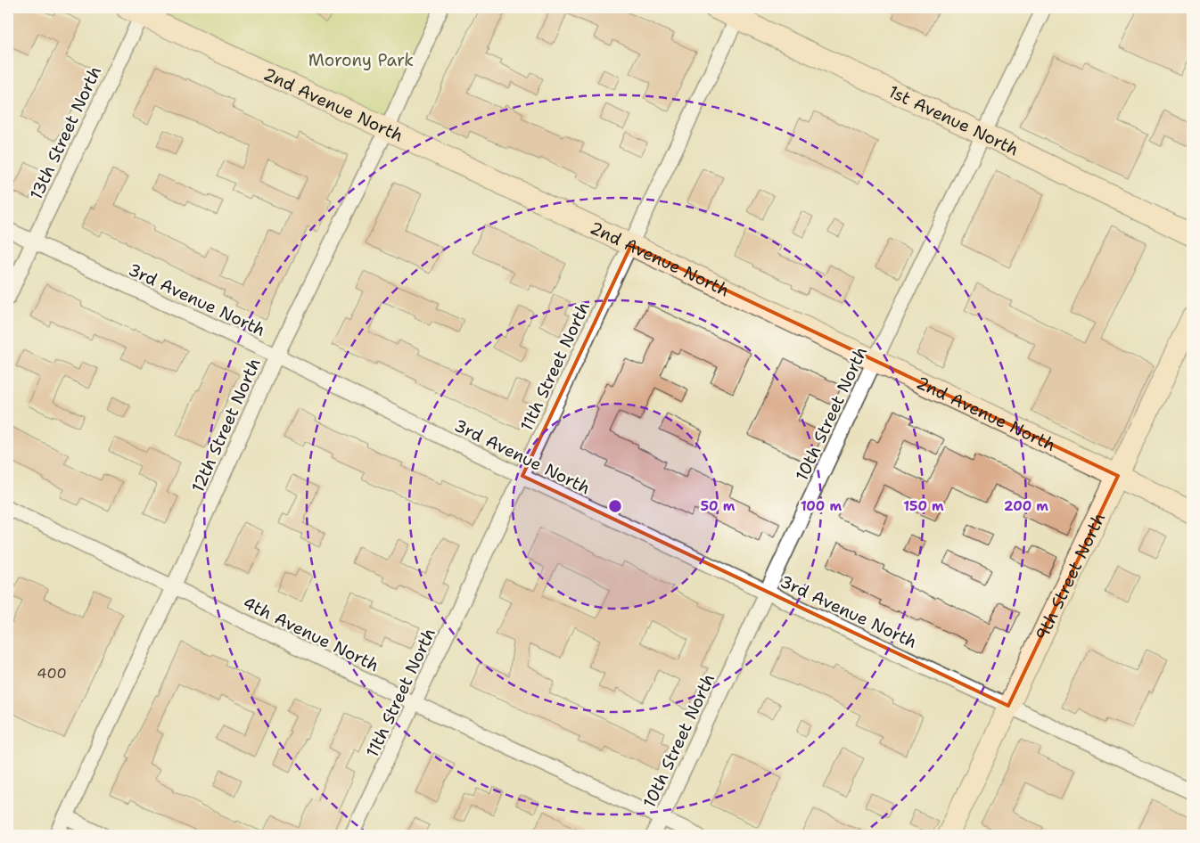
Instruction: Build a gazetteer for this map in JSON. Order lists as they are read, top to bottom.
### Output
{
  "streets": {
    "main road": ["2nd Avenue North", "1st Avenue North", "9th Street North"],
    "street": [
      "13th Street North",
      "3rd Avenue North",
      "11th Street North",
      "10th Street North",
      "12th Street North",
      "4th Avenue North"
    ]
  },
  "crossings": [
    ["2nd Avenue North", "13th Street North"],
    ["2nd Avenue North", "11th Street North"],
    ["2nd Avenue North", "10th Street North"],
    ["2nd Avenue North", "12th Street North"],
    ["2nd Avenue North", "9th Street North"],
    ["1st Avenue North", "11th Street North"],
    ["1st Avenue North", "10th Street North"],
    ["13th Street North", "3rd Avenue North"],
    ["3rd Avenue North", "11th Street North"],
    ["3rd Avenue North", "10th Street North"],
    ["3rd Avenue North", "12th Street North"],
    ["3rd Avenue North", "9th Street North"],
    ["11th Street North", "4th Avenue North"],
    ["10th Street North", "4th Avenue North"],
    ["12th Street North", "4th Avenue North"]
  ],
  "parks": ["Morony Park"],
  "house_numbers": ["400"],
  "rings": [
    "50 m",
    "100 m",
    "150 m",
    "200 m"
  ]
}
